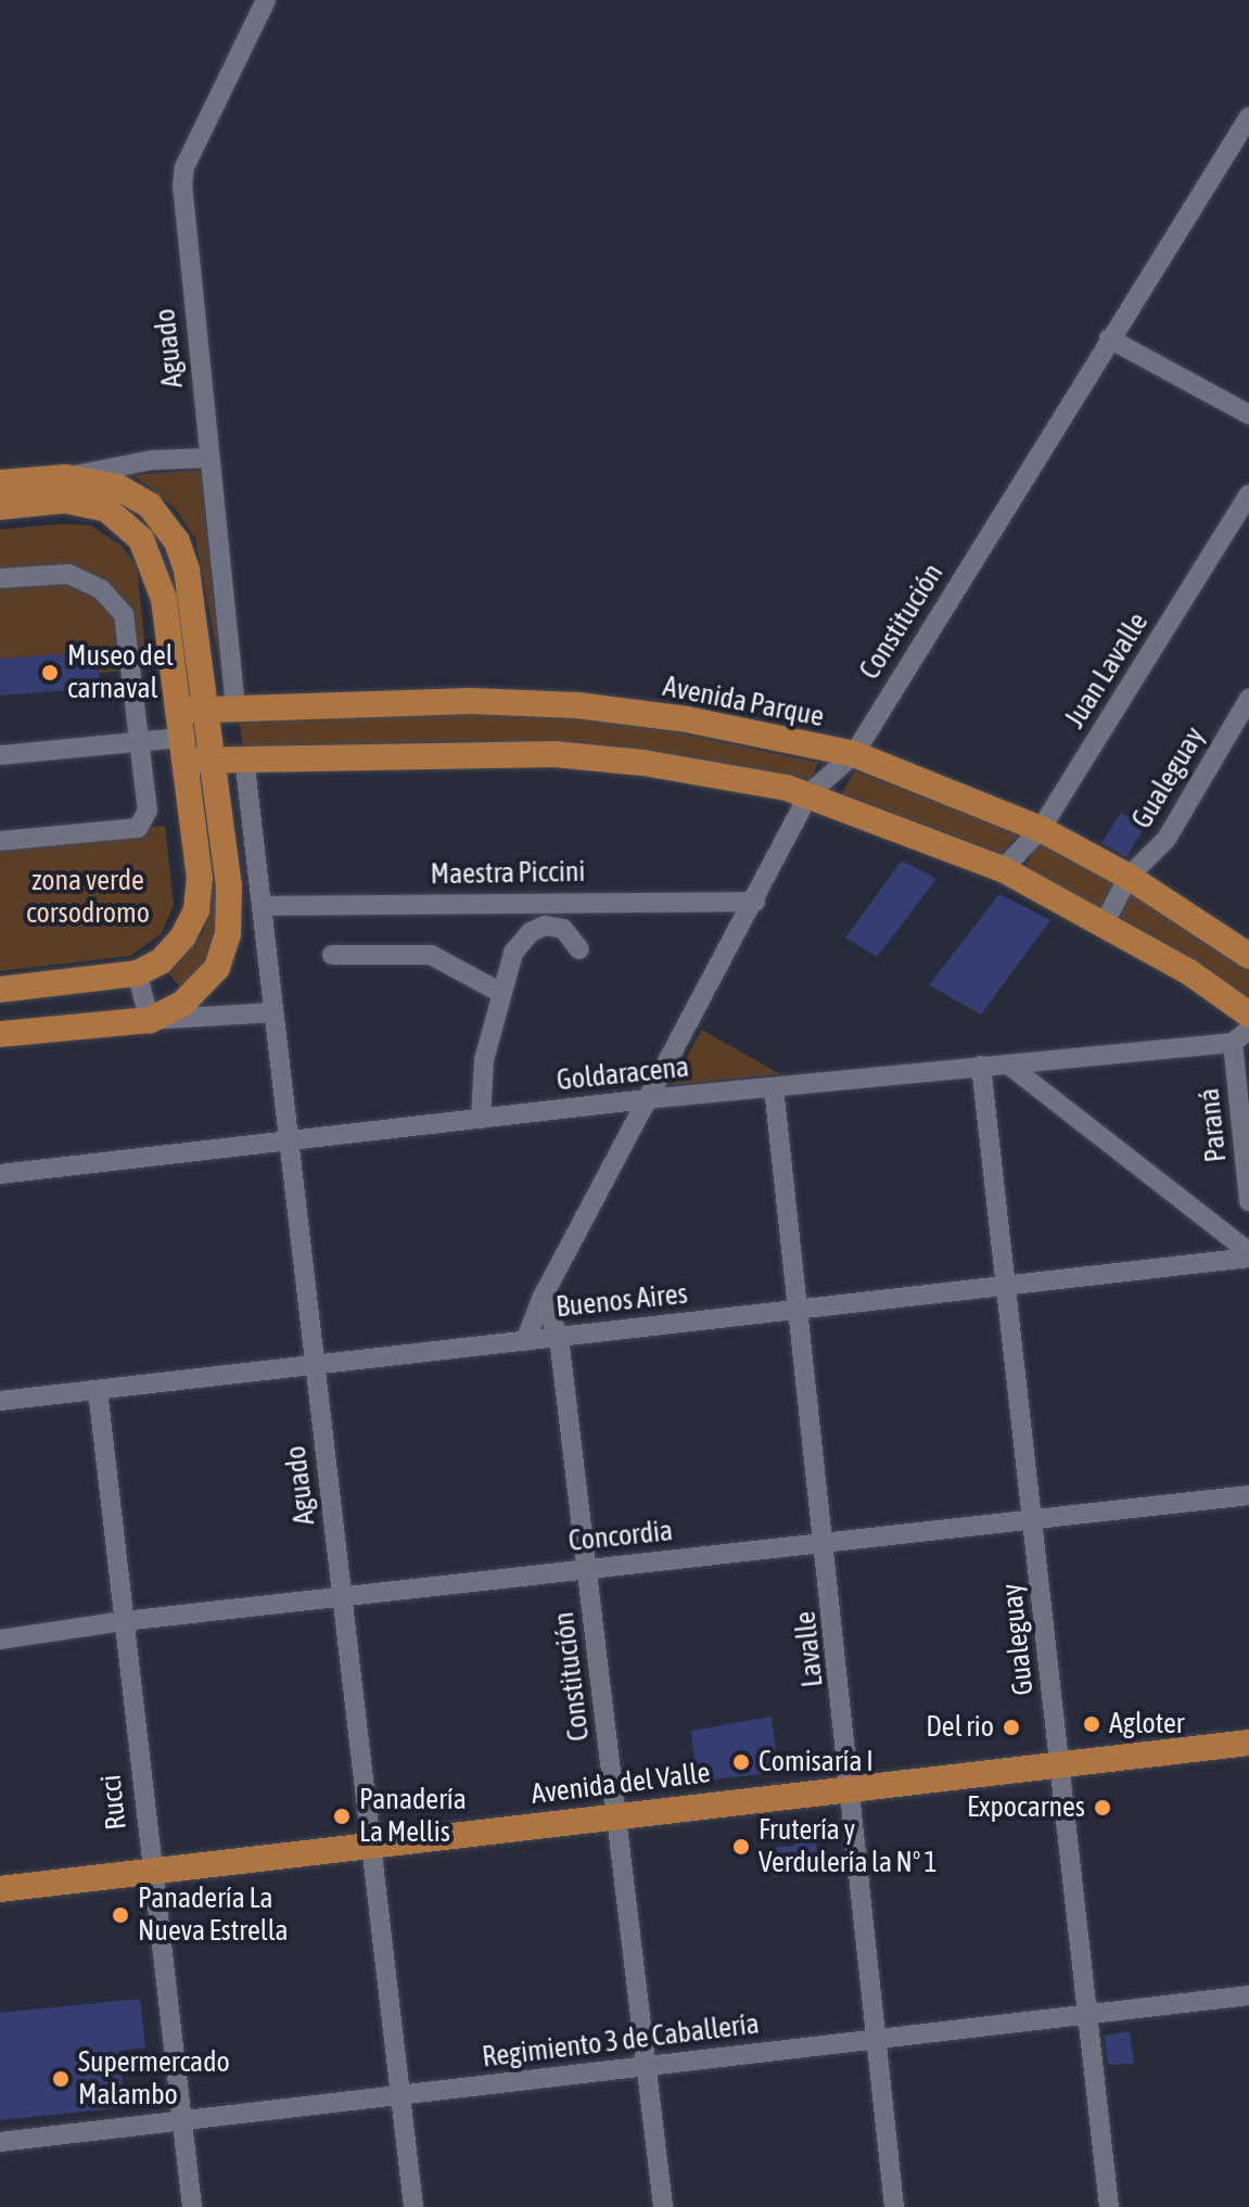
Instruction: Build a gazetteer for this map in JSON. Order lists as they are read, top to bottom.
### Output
{
  "streets": {
    "main road": ["Avenida Parque", "Avenida del Valle"],
    "street": [
      "Aguado",
      "Constitución",
      "Juan Lavalle",
      "Gualeguay",
      "Maestra Piccini",
      "Goldaracena",
      "Paraná",
      "Buenos Aires",
      "Concordia",
      "Lavalle",
      "Rucci",
      "Regimiento 3 de Caballería"
    ]
  },
  "crossings": [
    ["Aguado", "Avenida Parque"],
    ["Aguado", "Maestra Piccini"],
    ["Aguado", "Goldaracena"],
    ["Aguado", "Buenos Aires"],
    ["Aguado", "Concordia"],
    ["Aguado", "Avenida del Valle"],
    ["Aguado", "Regimiento 3 de Caballería"],
    ["Constitución", "Avenida Parque"],
    ["Constitución", "Maestra Piccini"],
    ["Constitución", "Goldaracena"],
    ["Constitución", "Buenos Aires"],
    ["Constitución", "Concordia"],
    ["Constitución", "Avenida del Valle"],
    ["Constitución", "Regimiento 3 de Caballería"],
    ["Juan Lavalle", "Avenida Parque"],
    ["Avenida Parque", "Gualeguay"],
    ["Gualeguay", "Goldaracena"],
    ["Gualeguay", "Buenos Aires"],
    ["Gualeguay", "Concordia"],
    ["Gualeguay", "Avenida del Valle"],
    ["Gualeguay", "Regimiento 3 de Caballería"],
    ["Goldaracena", "Paraná"],
    ["Goldaracena", "Lavalle"],
    ["Buenos Aires", "Lavalle"],
    ["Buenos Aires", "Rucci"],
    ["Concordia", "Lavalle"],
    ["Concordia", "Rucci"],
    ["Lavalle", "Avenida del Valle"],
    ["Lavalle", "Regimiento 3 de Caballería"],
    ["Avenida del Valle", "Rucci"],
    ["Rucci", "Regimiento 3 de Caballería"]
  ],
  "parks": ["zona verde corsodromo"],
  "places": [
    "Museo del carnaval",
    "Agloter",
    "Del rio",
    "Comisaría I",
    "Expocarnes",
    "Panadería La Mellis",
    "Frutería y Verdulería la Nº 1",
    "Panadería La Nueva Estrella",
    "Supermercado Malambo"
  ]
}
